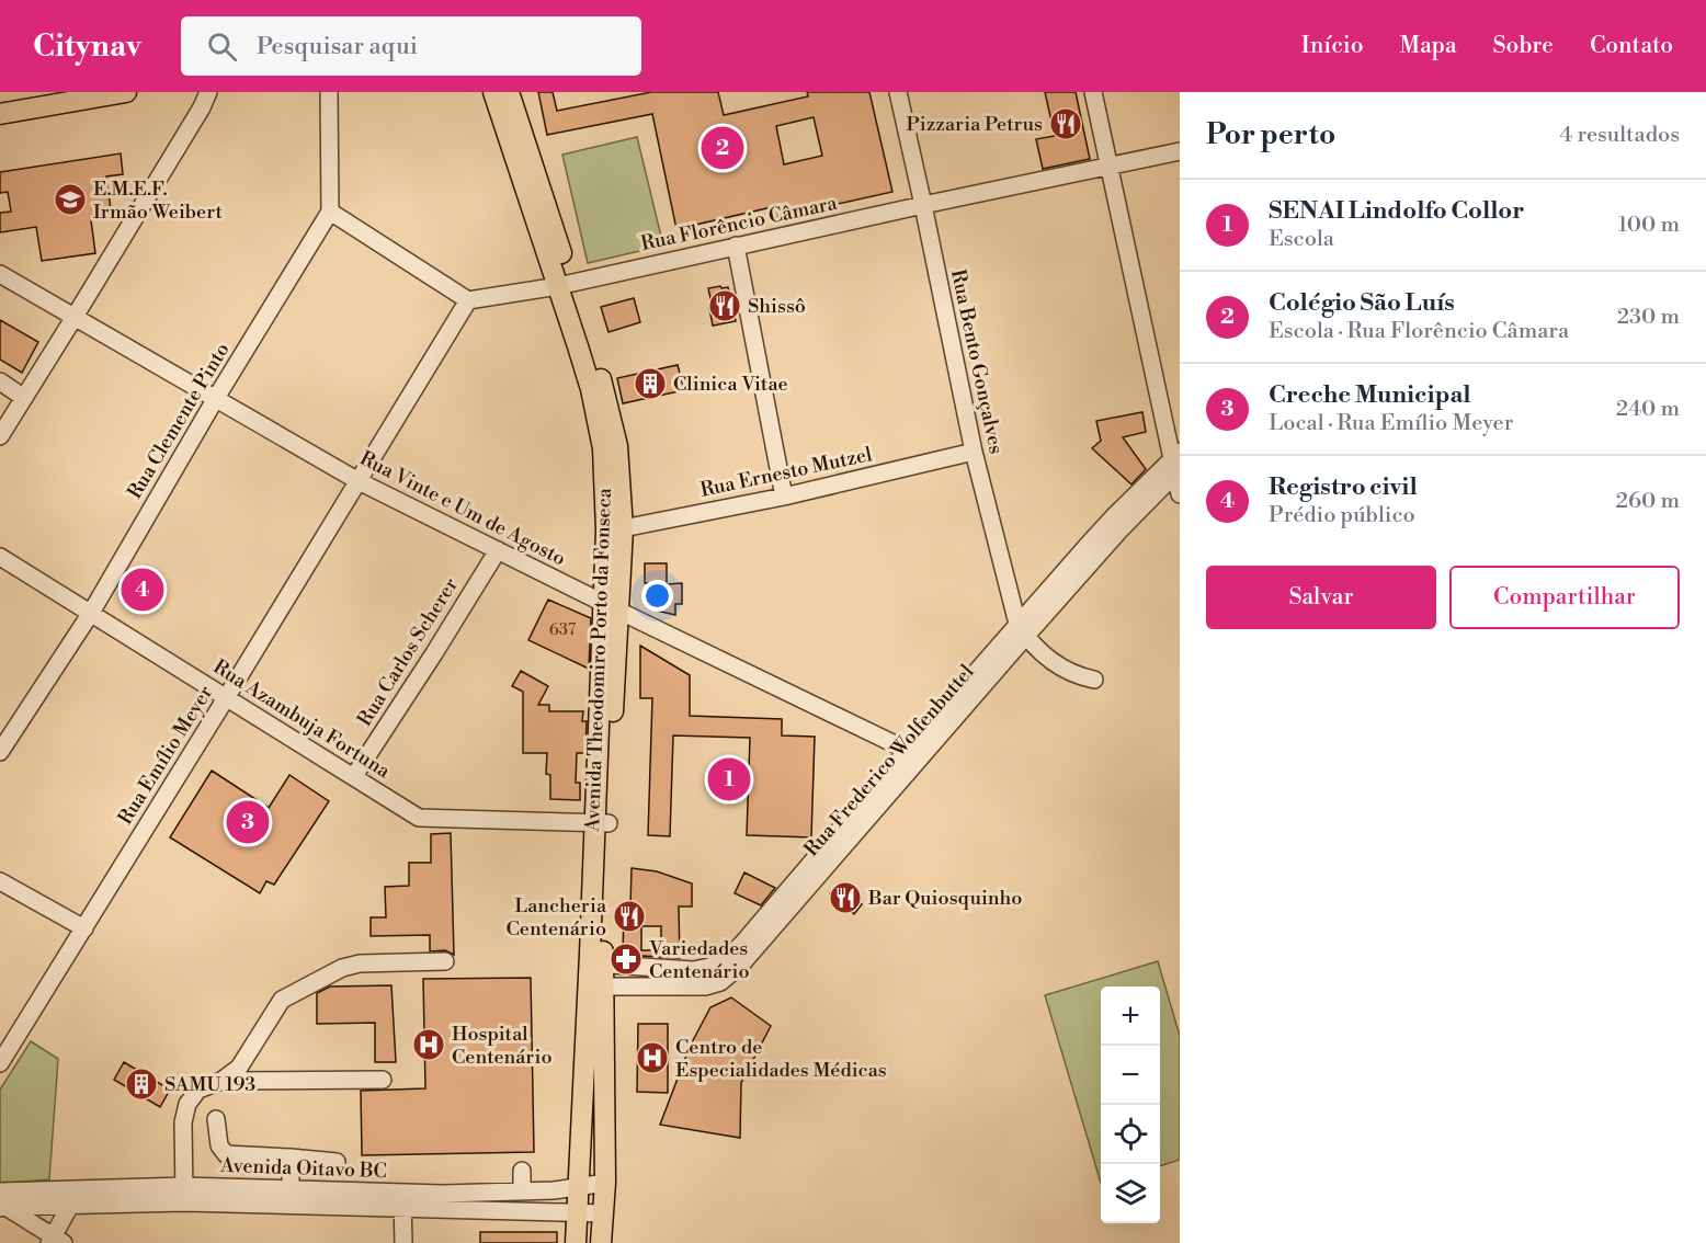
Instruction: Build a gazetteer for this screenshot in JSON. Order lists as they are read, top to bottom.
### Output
{
  "streets": {
    "main road": ["Avenida Theodomiro Porto da Fonseca"],
    "street": [
      "Rua Florêncio Câmara",
      "Rua Bento Gonçalves",
      "Rua Clemente Pinto",
      "Rua Ernesto Mutzel",
      "Rua Vinte e Um de Agosto",
      "Rua Carlos Scherer",
      "Rua Azambuja Fortuna",
      "Rua Emílio Meyer",
      "Rua Frederico Wolfenbuttel",
      "Avenida Oitavo BC"
    ]
  },
  "crossings": [
    ["Rua Florêncio Câmara", "Rua Bento Gonçalves"],
    ["Rua Florêncio Câmara", "Avenida Theodomiro Porto da Fonseca"],
    ["Rua Florêncio Câmara", "Rua Emílio Meyer"],
    ["Rua Bento Gonçalves", "Rua Ernesto Mutzel"],
    ["Rua Bento Gonçalves", "Rua Frederico Wolfenbuttel"],
    ["Rua Clemente Pinto", "Rua Vinte e Um de Agosto"],
    ["Rua Clemente Pinto", "Rua Azambuja Fortuna"],
    ["Rua Ernesto Mutzel", "Avenida Theodomiro Porto da Fonseca"],
    ["Rua Vinte e Um de Agosto", "Rua Carlos Scherer"],
    ["Rua Vinte e Um de Agosto", "Avenida Theodomiro Porto da Fonseca"],
    ["Rua Vinte e Um de Agosto", "Rua Emílio Meyer"],
    ["Rua Vinte e Um de Agosto", "Rua Frederico Wolfenbuttel"],
    ["Rua Carlos Scherer", "Rua Azambuja Fortuna"],
    ["Avenida Theodomiro Porto da Fonseca", "Rua Azambuja Fortuna"],
    ["Avenida Theodomiro Porto da Fonseca", "Rua Frederico Wolfenbuttel"],
    ["Avenida Theodomiro Porto da Fonseca", "Avenida Oitavo BC"],
    ["Rua Azambuja Fortuna", "Rua Emílio Meyer"]
  ],
  "places": {
    "restaurant": [
      "Pizzaria Petrus",
      "Shissô",
      "Bar Quiosquinho",
      "Lancheria Centenário"
    ],
    "school or university": ["E.M.E.F. Irmão Weibert"],
    "building": ["Clinica Vitae", "SAMU 193"],
    "pharmacy": ["Variedades Centenário"],
    "hospital": ["Hospital Centenário", "Centro de Especialidades Médicas"]
  },
  "house_numbers": ["637"],
  "page": {
    "header": "Citynav",
    "search": "Pesquisar aqui",
    "nav": [
      "Início",
      "Mapa",
      "Sobre",
      "Contato"
    ],
    "heading": ["Por perto", "4 resultados"],
    "pins": [
      "2",
      "4",
      "1",
      "3"
    ],
    "list": [
      {
        "mark": "1",
        "name": "SENAI Lindolfo Collor",
        "note": "Escola",
        "value": "100 m"
      },
      {
        "mark": "2",
        "name": "Colégio São Luís",
        "note": "Escola · Rua Florêncio Câmara",
        "value": "230 m"
      },
      {
        "mark": "3",
        "name": "Creche Municipal",
        "note": "Local · Rua Emílio Meyer",
        "value": "240 m"
      },
      {
        "mark": "4",
        "name": "Registro civil",
        "note": "Prédio público",
        "value": "260 m"
      }
    ],
    "buttons": ["Salvar", "Compartilhar"],
    "map_buttons": ["+", "−"]
  }
}
